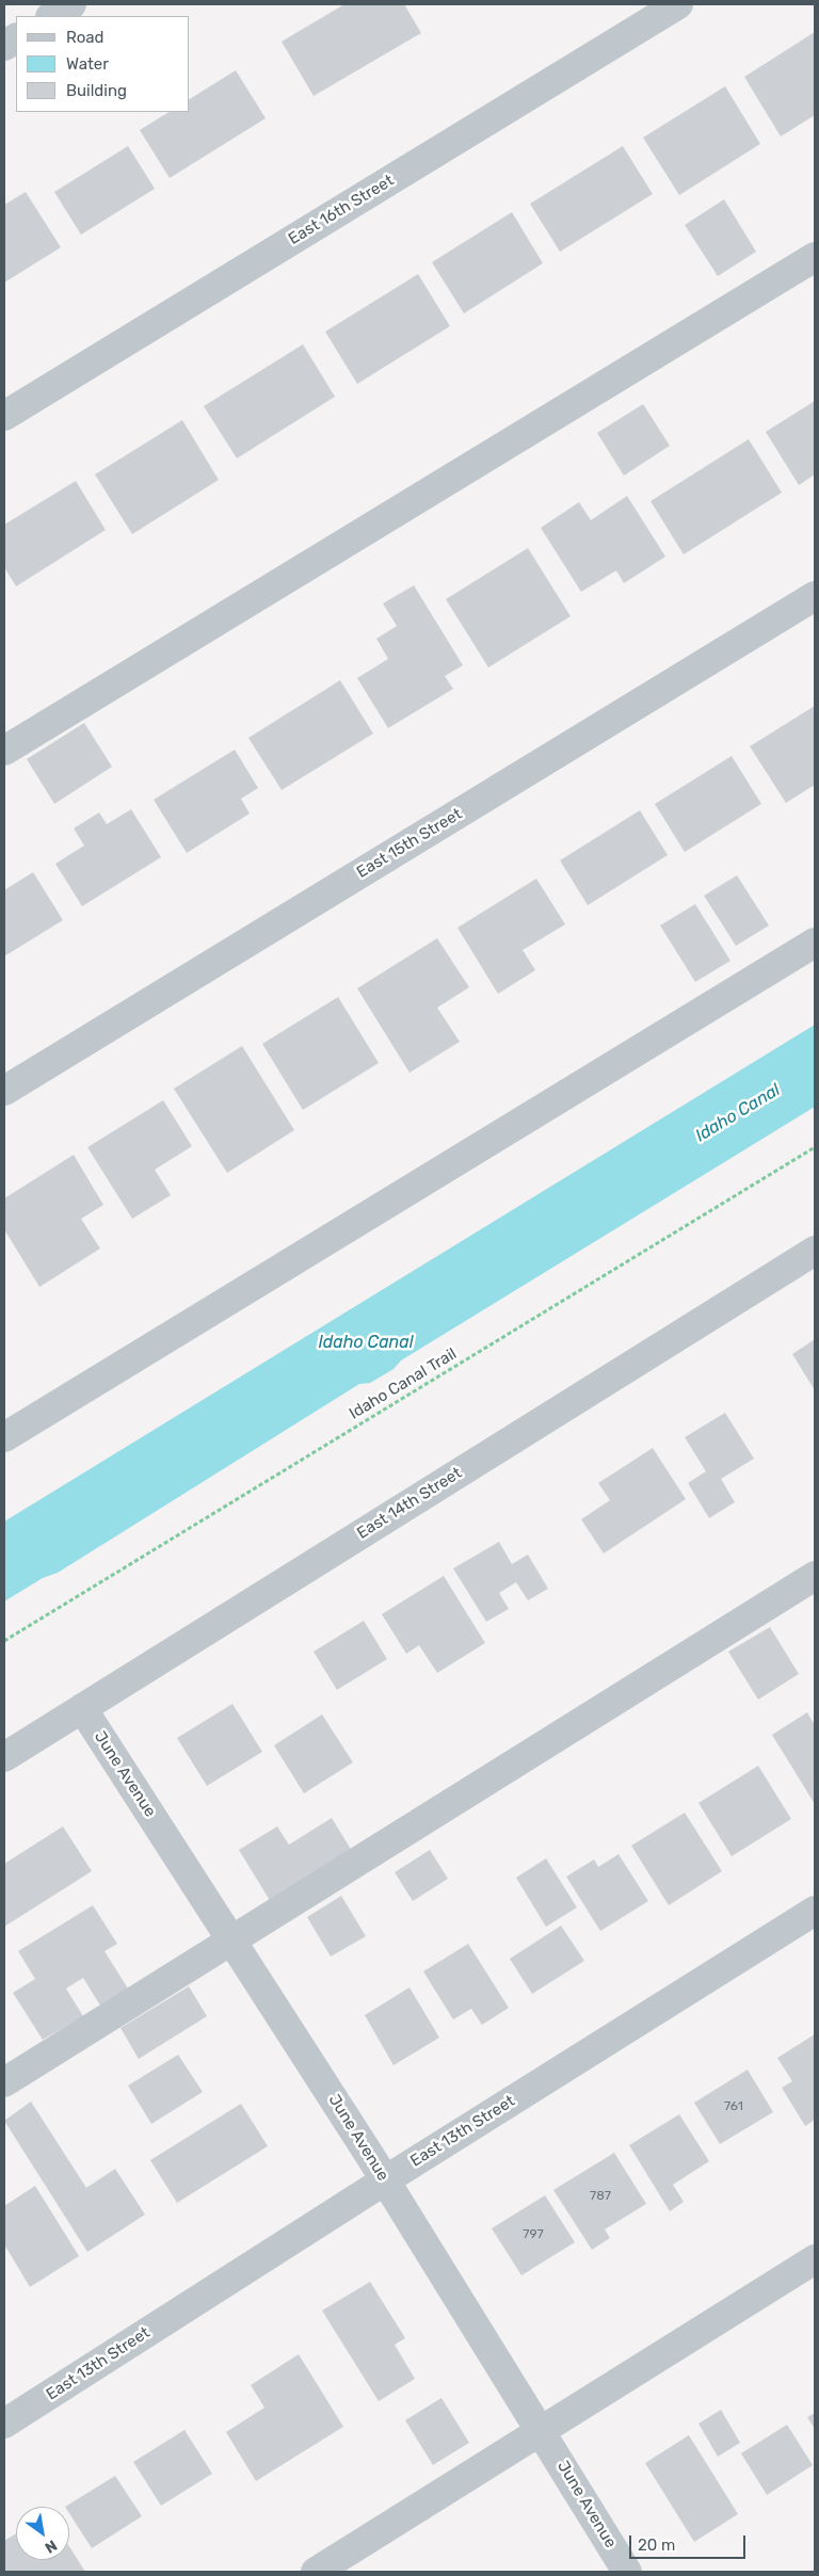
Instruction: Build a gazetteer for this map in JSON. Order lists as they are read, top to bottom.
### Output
{
  "streets": {
    "street": [
      "East 16th Street",
      "East 15th Street",
      "East 14th Street",
      "June Avenue",
      "East 13th Street"
    ],
    "path": ["Idaho Canal Trail"]
  },
  "crossings": [
    ["East 14th Street", "June Avenue"],
    ["June Avenue", "East 13th Street"]
  ],
  "water": ["Idaho Canal"],
  "house_numbers": ["761", "787", "797"],
  "legend": ["Road", "Water", "Building"],
  "scale_bar": "20 m",
  "north": "bottom right"
}
